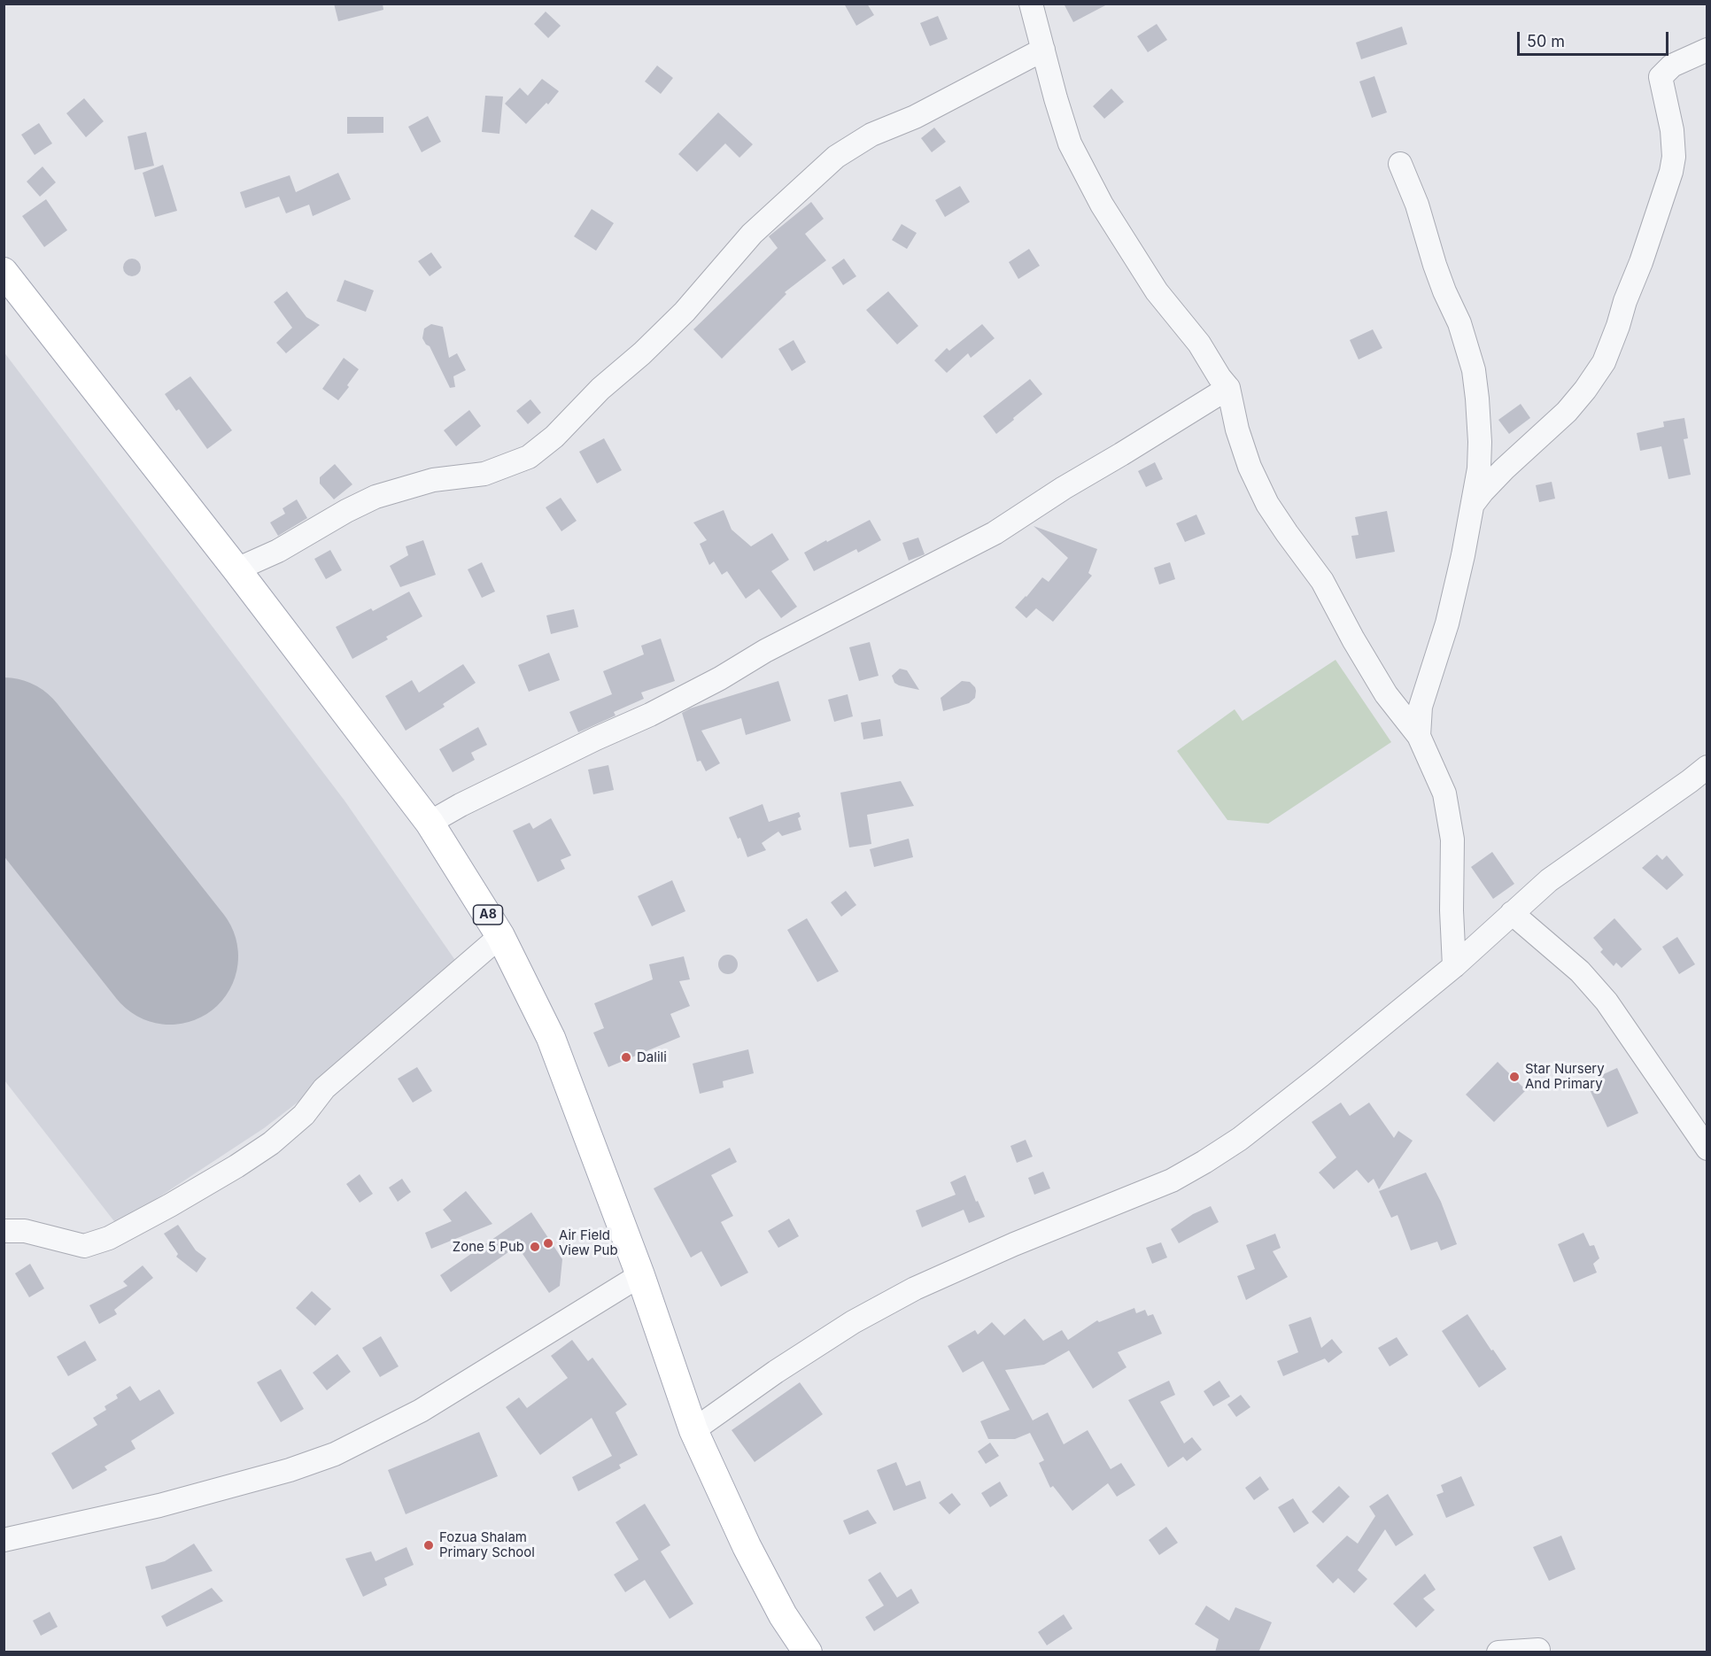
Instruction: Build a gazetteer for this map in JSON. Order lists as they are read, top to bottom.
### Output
{
  "streets": {
    "main road": ["A8"]
  },
  "places": [
    "Dalili",
    "Star Nursery And Primary",
    "Air Field View Pub",
    "Zone 5 Pub",
    "Fozua Shalam Primary School"
  ],
  "scale_bar": "50 m"
}
